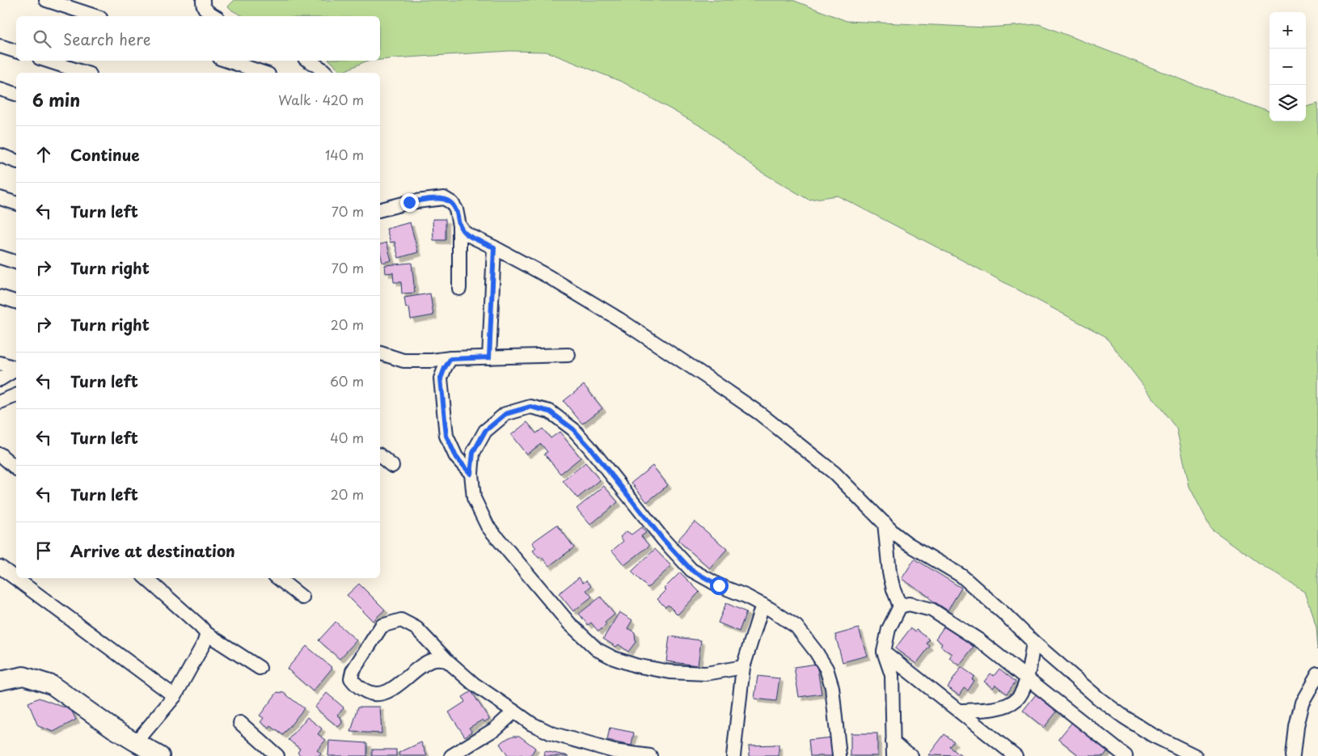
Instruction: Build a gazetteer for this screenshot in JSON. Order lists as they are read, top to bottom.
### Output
{
  "page": {
    "map_buttons": ["+", "−"],
    "search": "Search here",
    "heading": ["6 min", "Walk · 420 m"],
    "list": [
      ["Continue", "140 m"],
      ["Turn left", "70 m"],
      ["Turn right", "70 m"],
      ["Turn right", "20 m"],
      ["Turn left", "60 m"],
      ["Turn left", "40 m"],
      ["Turn left", "20 m"],
      "Arrive at destination"
    ]
  }
}
